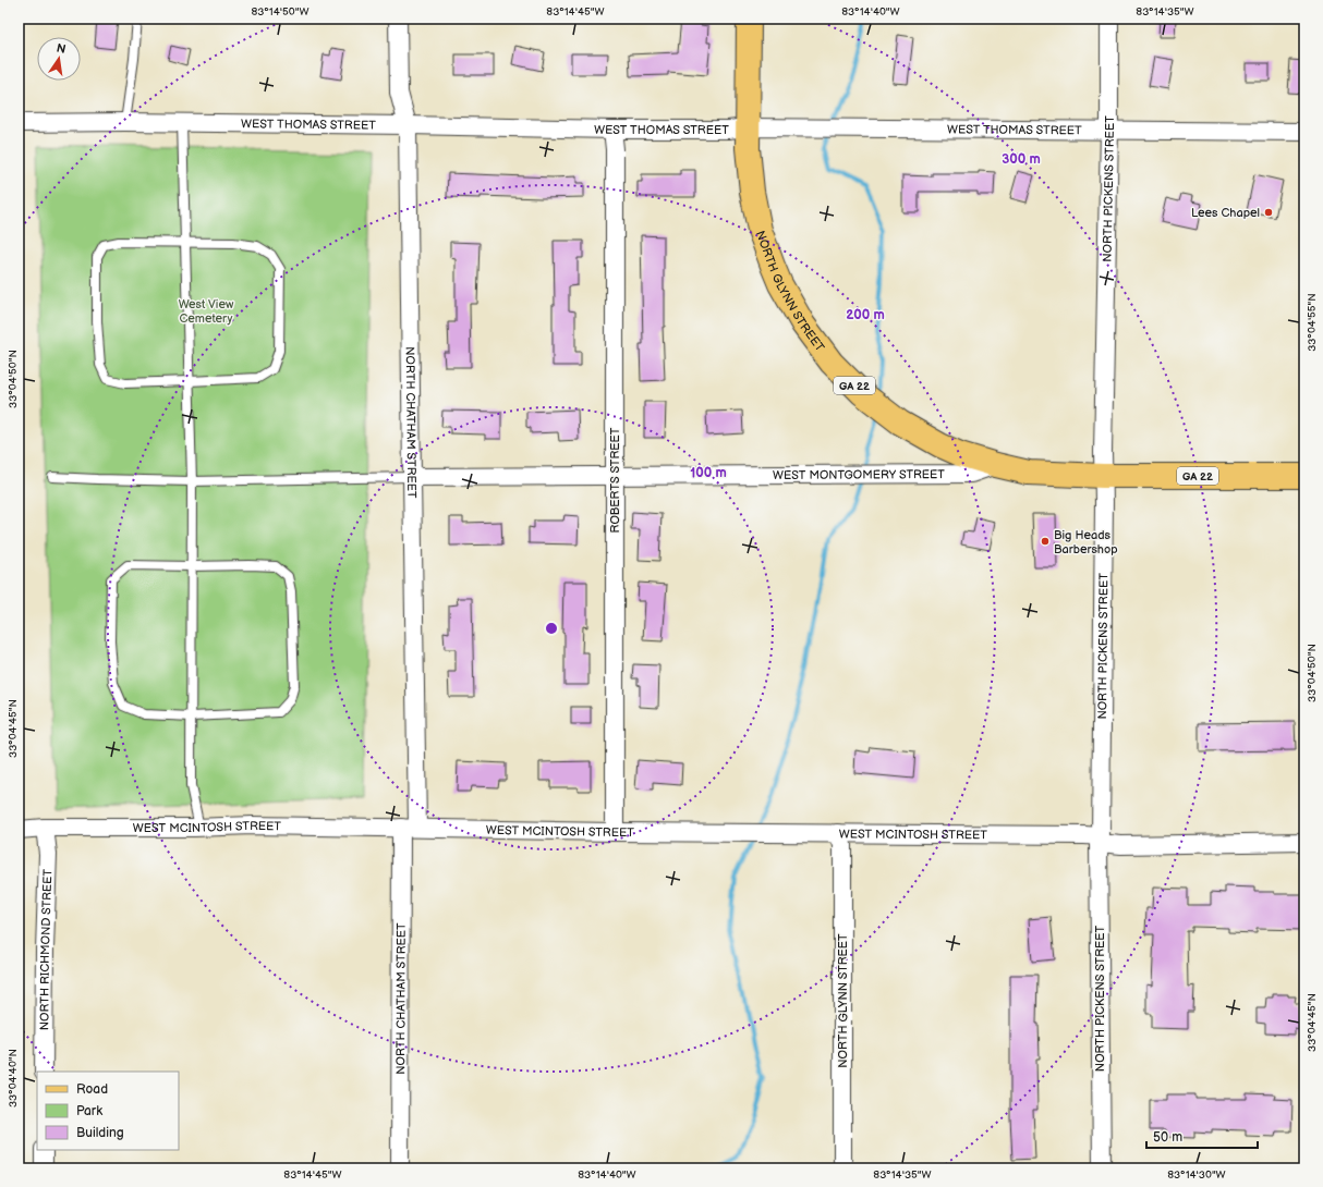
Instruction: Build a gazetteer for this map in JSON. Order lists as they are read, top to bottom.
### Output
{
  "streets": {
    "main road": ["NORTH GLYNN STREET", "GA 22"],
    "street": [
      "WEST THOMAS STREET",
      "NORTH PICKENS STREET",
      "NORTH CHATHAM STREET",
      "WEST MONTGOMERY STREET",
      "ROBERTS STREET",
      "WEST MCINTOSH STREET",
      "NORTH RICHMOND STREET"
    ]
  },
  "crossings": [
    ["WEST THOMAS STREET", "NORTH PICKENS STREET"],
    ["WEST THOMAS STREET", "NORTH GLYNN STREET"],
    ["WEST THOMAS STREET", "NORTH CHATHAM STREET"],
    ["WEST THOMAS STREET", "ROBERTS STREET"],
    ["NORTH PICKENS STREET", "GA 22"],
    ["NORTH PICKENS STREET", "WEST MCINTOSH STREET"],
    ["NORTH GLYNN STREET", "GA 22"],
    ["NORTH GLYNN STREET", "WEST MONTGOMERY STREET"],
    ["NORTH GLYNN STREET", "WEST MCINTOSH STREET"],
    ["GA 22", "WEST MONTGOMERY STREET"],
    ["NORTH CHATHAM STREET", "WEST MONTGOMERY STREET"],
    ["NORTH CHATHAM STREET", "WEST MCINTOSH STREET"],
    ["WEST MONTGOMERY STREET", "ROBERTS STREET"],
    ["ROBERTS STREET", "WEST MCINTOSH STREET"],
    ["WEST MCINTOSH STREET", "NORTH RICHMOND STREET"]
  ],
  "parks": ["West View Cemetery"],
  "places": ["Lees Chapel", "Big Heads Barbershop"],
  "legend": ["Road", "Park", "Building"],
  "scale_bar": "50 m",
  "north": "top",
  "coordinates": [
    "83°14'50\"W",
    "83°14'45\"W",
    "83°14'40\"W",
    "83°14'35\"W",
    "33°04'55\"N",
    "33°04'50\"N",
    "33°04'45\"N",
    "33°04'40\"N",
    "83°14'30\"W"
  ],
  "rings": ["300 m", "200 m", "100 m"]
}
